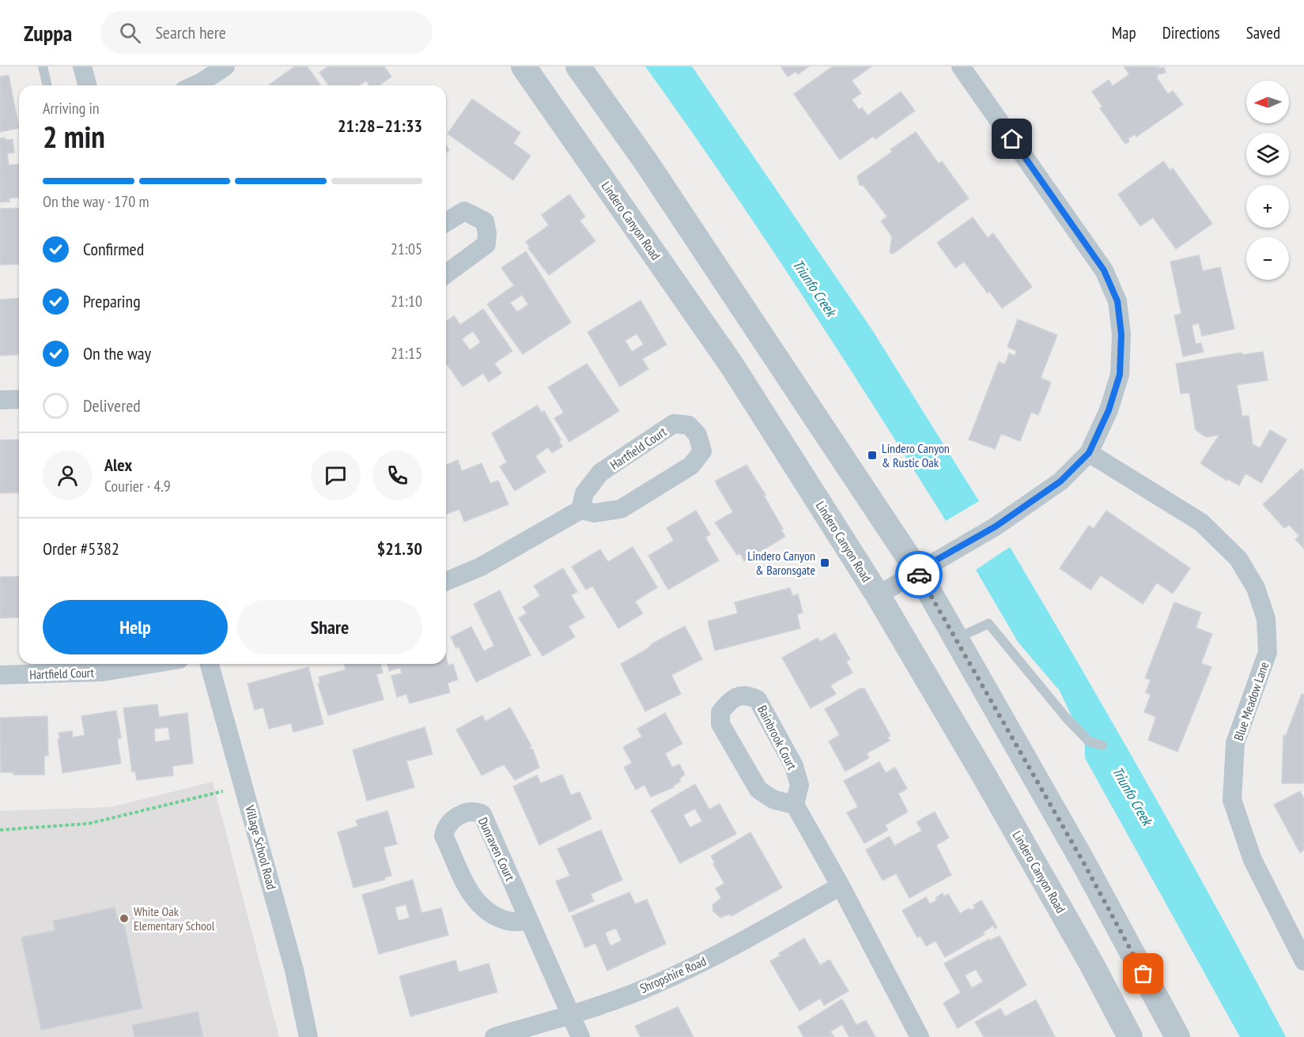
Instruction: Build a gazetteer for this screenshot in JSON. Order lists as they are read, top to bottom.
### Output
{
  "streets": {
    "street": [
      "Lindero Canyon Road",
      "Hartfield Court",
      "Blue Meadow Lane",
      "Bainbrook Court",
      "Village School Road",
      "Dunraven Court",
      "Shropshire Road"
    ]
  },
  "crossings": [
    ["Dunraven Court", "Shropshire Road"]
  ],
  "water": ["Triunfo Creek"],
  "places": {
    "transit": ["Lindero Canyon & Rustic Oak", "Lindero Canyon & Baronsgate"],
    "other": ["White Oak Elementary School"]
  },
  "north": "left",
  "page": {
    "header": "Zuppa",
    "search": "Search here",
    "nav": ["Map", "Directions", "Saved"],
    "map_buttons": ["+", "−"],
    "heading": ["2 min", "Arriving in", "21:28–21:33"],
    "panel": [
      "Alex",
      "Courier · 4.9",
      "Order #5382",
      "$21.30"
    ],
    "bar": "On the way · 170 m",
    "list": [
      ["Confirmed", "21:05"],
      ["Preparing", "21:10"],
      ["On the way", "21:15"],
      "Delivered"
    ],
    "buttons": ["Help", "Share"]
  }
}
